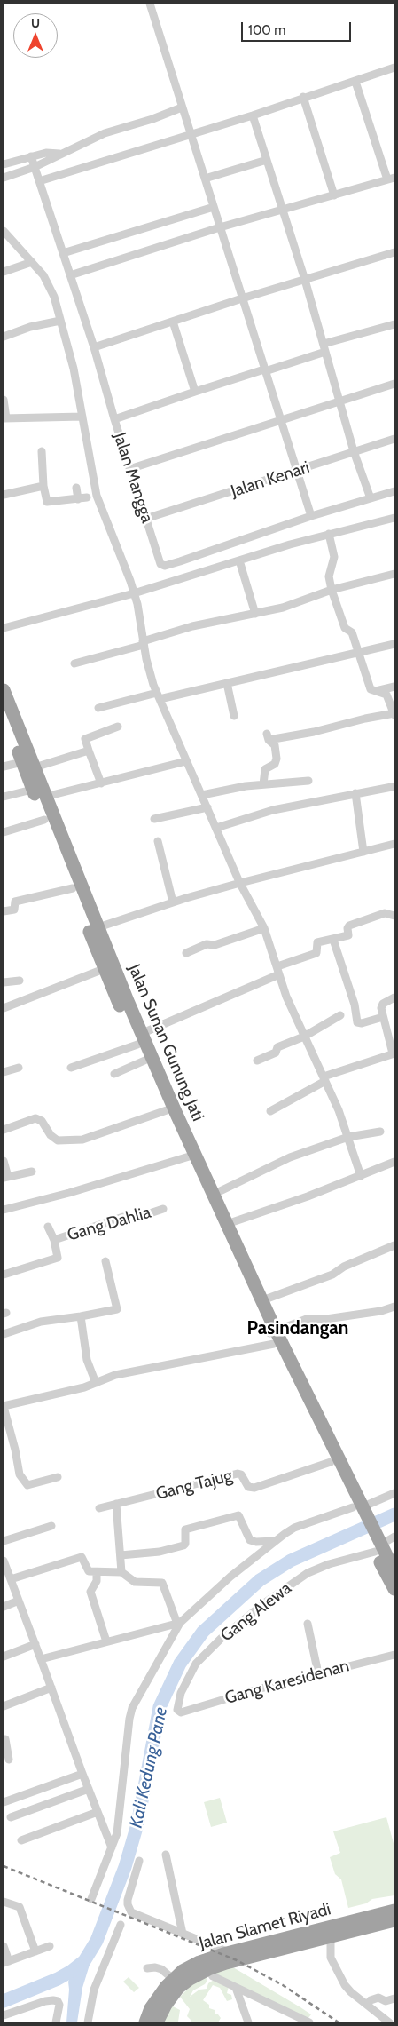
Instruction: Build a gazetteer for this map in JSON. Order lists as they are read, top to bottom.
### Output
{
  "streets": {
    "highway": ["Jalan Sunan Gunung Jati", "Jalan Slamet Riyadi"],
    "street": [
      "Jalan Mangga",
      "Jalan Kenari",
      "Gang Dahlia",
      "Gang Tajug",
      "Gang Alewa",
      "Gang Karesidenan"
    ]
  },
  "crossings": [
    ["Jalan Mangga", "Jalan Kenari"],
    ["Gang Alewa", "Gang Karesidenan"]
  ],
  "districts": ["Pasindangan"],
  "water": ["Kali Kedung Pane"],
  "scale_bar": "100 m",
  "north": "top"
}
